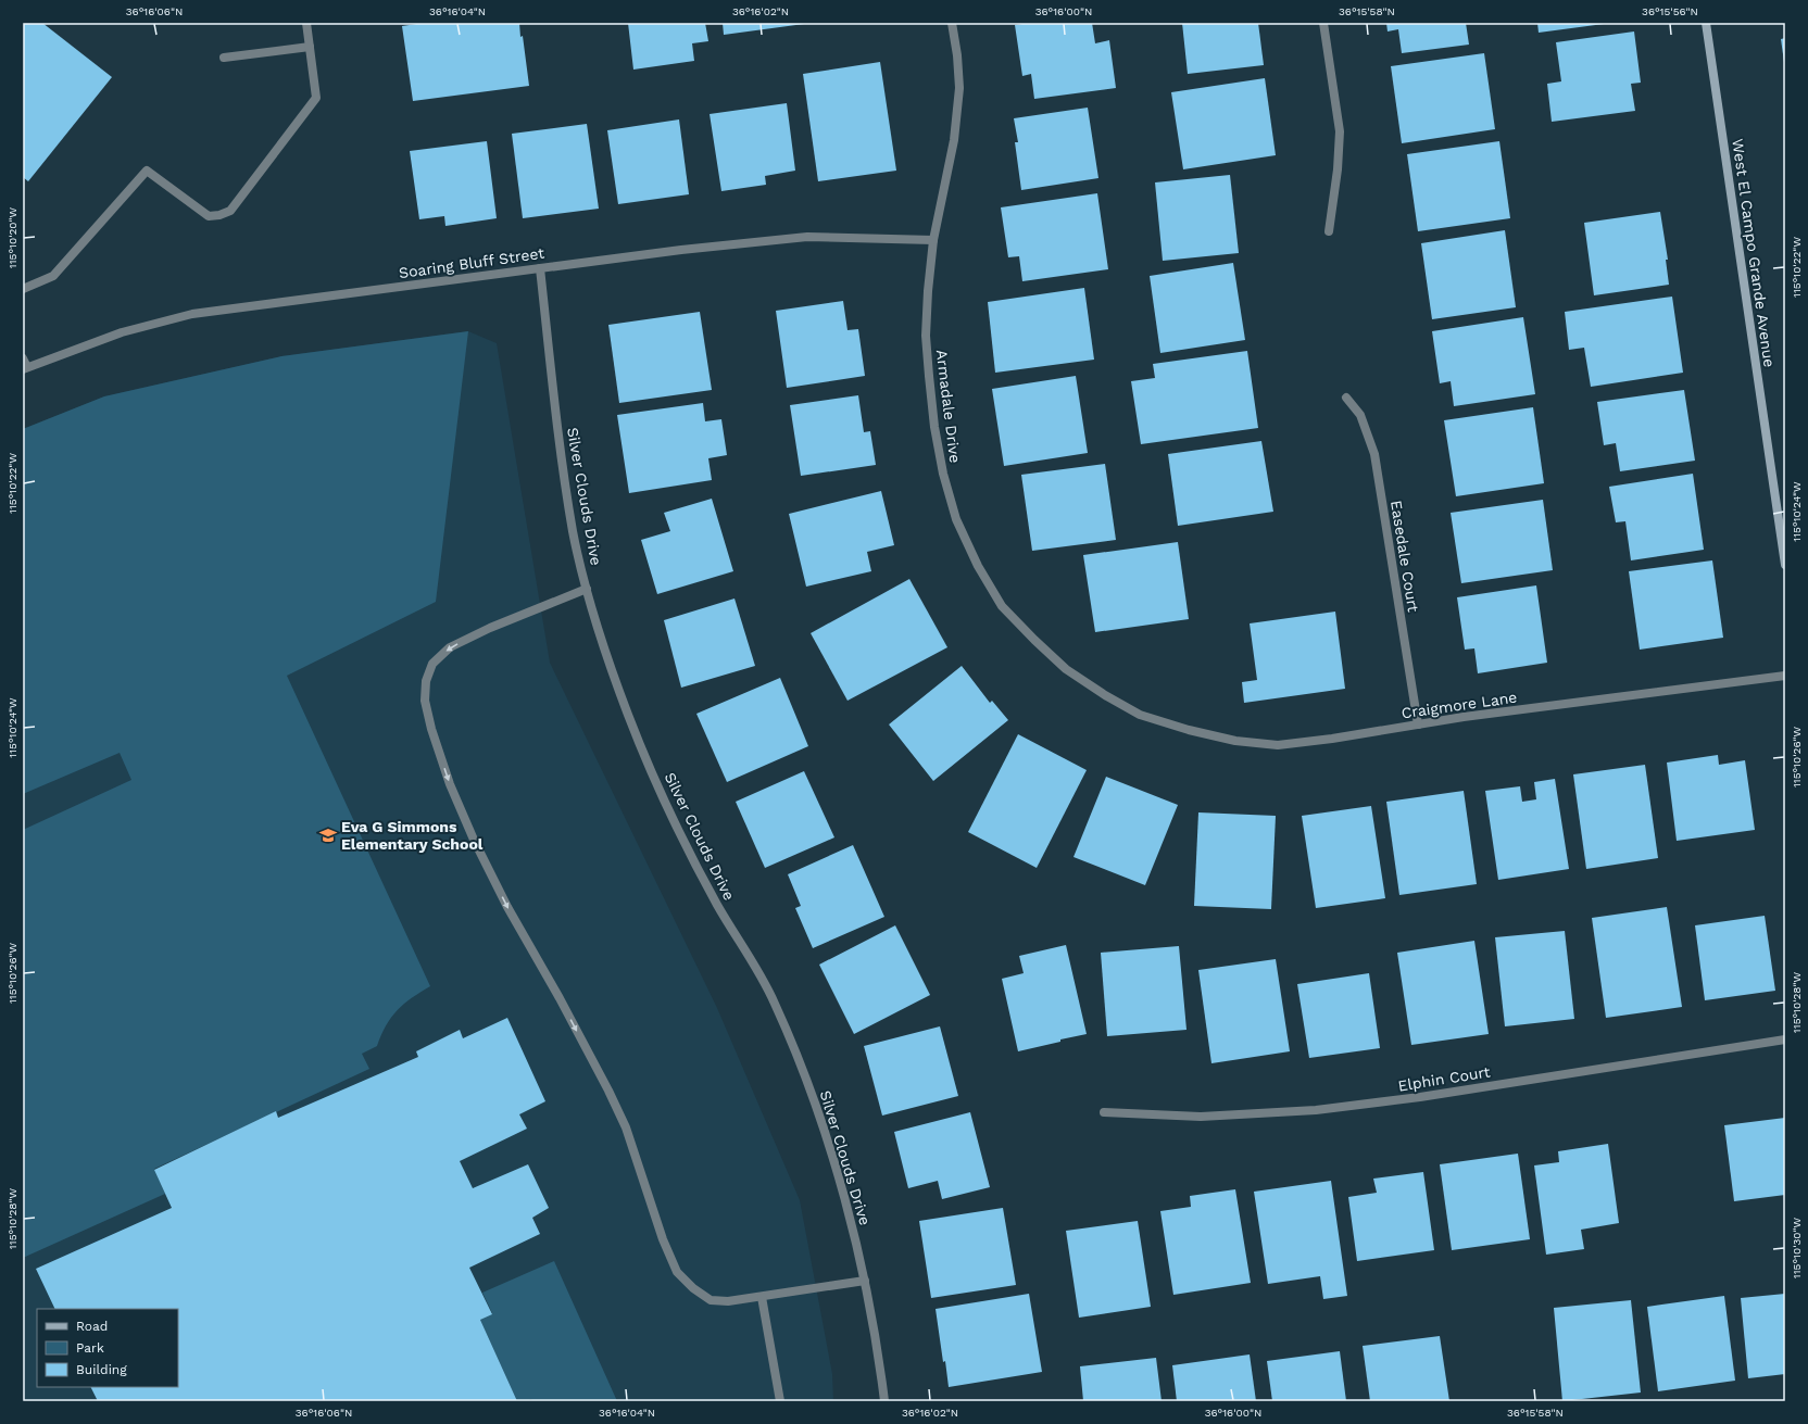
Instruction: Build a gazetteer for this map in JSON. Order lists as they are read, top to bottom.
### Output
{
  "streets": {
    "street": [
      "West El Campo Grande Avenue",
      "Soaring Bluff Street",
      "Armadale Drive",
      "Silver Clouds Drive",
      "Easedale Court",
      "Craigmore Lane",
      "Elphin Court"
    ]
  },
  "crossings": [
    ["Soaring Bluff Street", "Armadale Drive"],
    ["Soaring Bluff Street", "Silver Clouds Drive"],
    ["Armadale Drive", "Craigmore Lane"],
    ["Easedale Court", "Craigmore Lane"]
  ],
  "places": {
    "school or university": ["Eva G Simmons Elementary School"]
  },
  "legend": ["Road", "Park", "Building"],
  "coordinates": [
    "36°16'06\"N",
    "36°16'04\"N",
    "36°16'02\"N",
    "36°16'00\"N",
    "36°15'58\"N",
    "36°15'56\"N",
    "115°10'20\"W",
    "115°10'22\"W",
    "115°10'24\"W",
    "115°10'26\"W",
    "115°10'28\"W",
    "115°10'30\"W"
  ]
}
